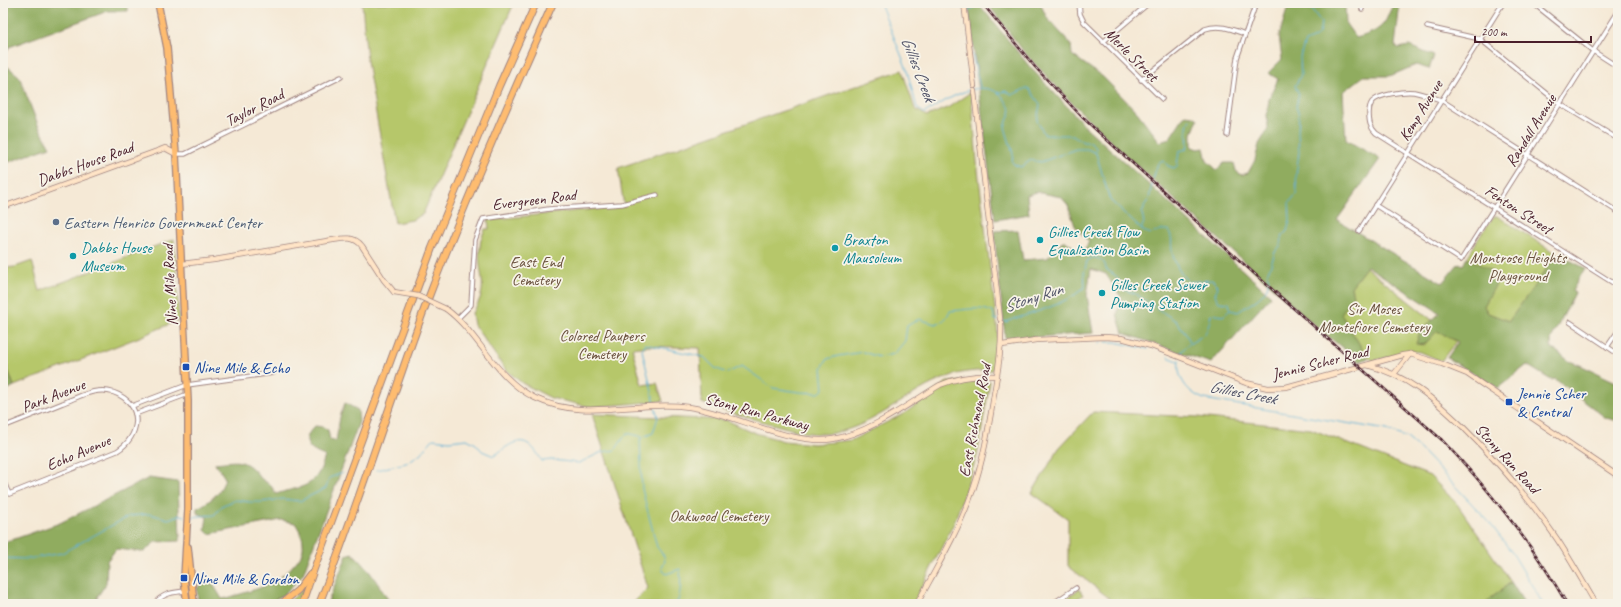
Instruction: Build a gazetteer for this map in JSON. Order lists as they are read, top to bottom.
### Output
{
  "streets": {
    "main road": ["Nine Mile Road"],
    "street": [
      "Merle Street",
      "Taylor Road",
      "Kemp Avenue",
      "Randall Avenue",
      "Dabbs House Road",
      "Evergreen Road",
      "Fenton Street",
      "Jennie Scher Road",
      "Park Avenue",
      "Stony Run Parkway",
      "East Richmond Road",
      "Echo Avenue",
      "Stony Run Road"
    ]
  },
  "crossings": [
    ["Taylor Road", "Dabbs House Road"],
    ["Taylor Road", "Nine Mile Road"],
    ["Kemp Avenue", "Randall Avenue"],
    ["Kemp Avenue", "Fenton Street"],
    ["Randall Avenue", "Fenton Street"],
    ["Dabbs House Road", "Nine Mile Road"],
    ["Evergreen Road", "Stony Run Parkway"],
    ["Nine Mile Road", "Stony Run Parkway"],
    ["Jennie Scher Road", "East Richmond Road"],
    ["Jennie Scher Road", "Stony Run Road"],
    ["Park Avenue", "Echo Avenue"],
    ["Stony Run Parkway", "East Richmond Road"]
  ],
  "water": ["Gillies Creek", "Stony Run"],
  "parks": [
    "Montrose Heights Playground",
    "East End Cemetery",
    "Sir Moses Montefiore Cemetery",
    "Colored Paupers Cemetery",
    "Oakwood Cemetery"
  ],
  "places": {
    "other": [
      "Eastern Henrico Government Center",
      "Gillies Creek Flow Equalization Basin",
      "Braxton Mausoleum",
      "Dabbs House Museum",
      "Gilles Creek Sewer Pumping Station"
    ],
    "transit": ["Nine Mile & Echo", "Jennie Scher & Central", "Nine Mile & Gordon"]
  },
  "scale_bar": "200 m"
}
